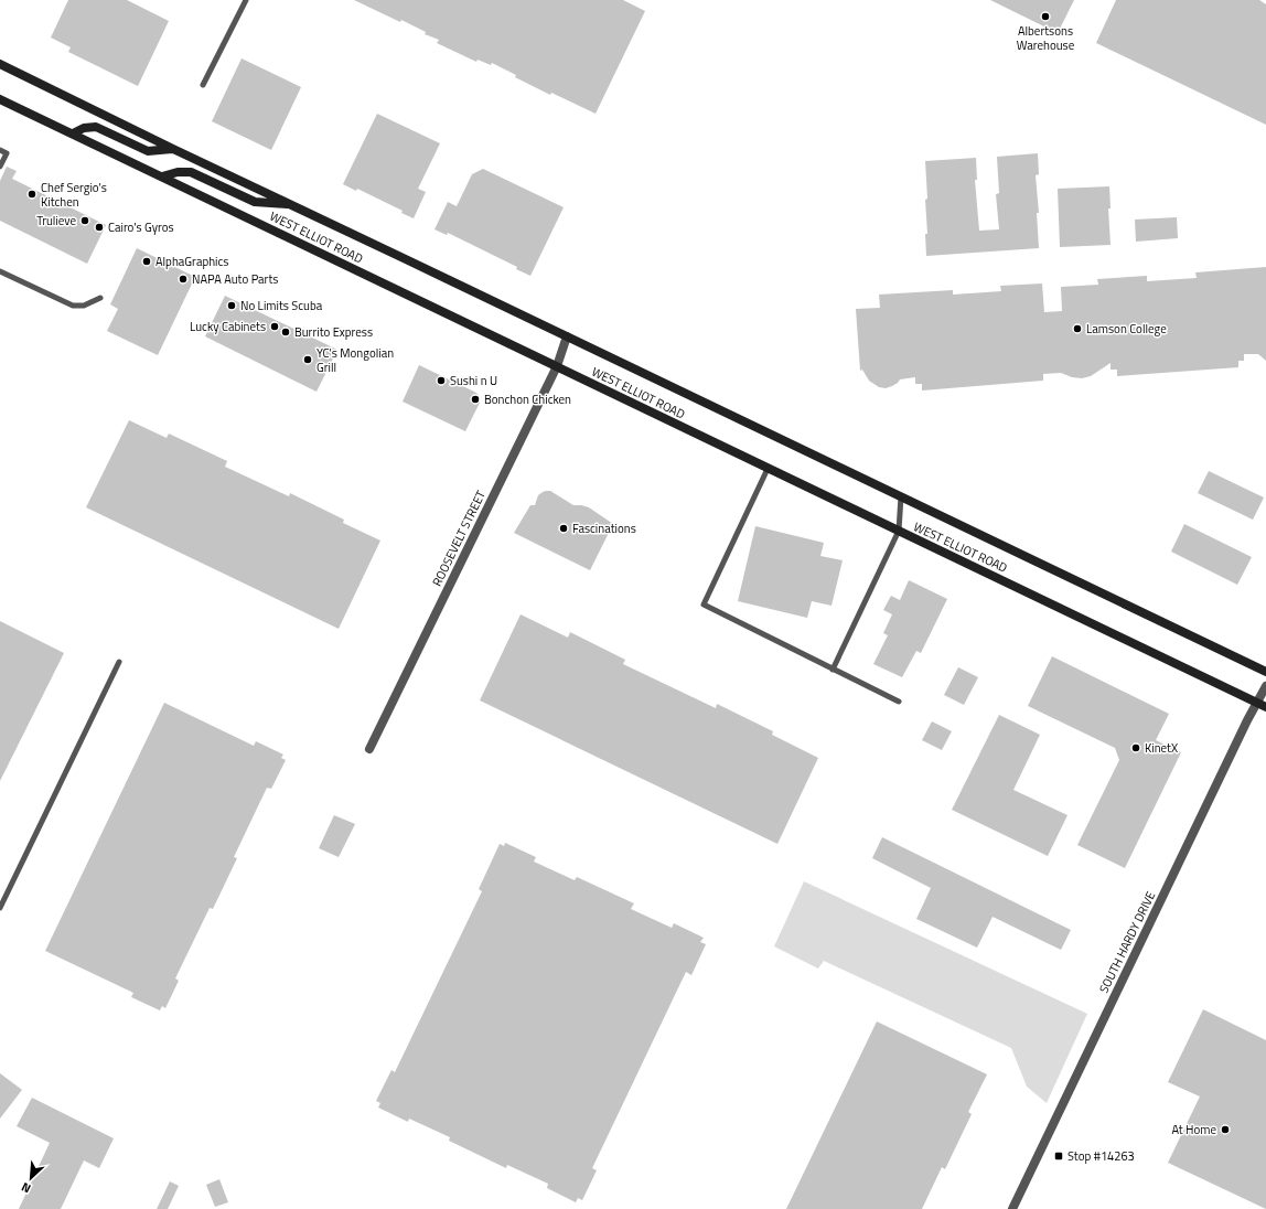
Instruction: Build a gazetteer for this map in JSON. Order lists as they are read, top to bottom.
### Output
{
  "streets": {
    "main road": ["WEST ELLIOT ROAD"],
    "street": ["ROOSEVELT STREET", "SOUTH HARDY DRIVE"]
  },
  "crossings": [
    ["WEST ELLIOT ROAD", "ROOSEVELT STREET"],
    ["WEST ELLIOT ROAD", "SOUTH HARDY DRIVE"]
  ],
  "places": {
    "other": [
      "Albertsons Warehouse",
      "Chef Sergio's Kitchen",
      "Trulieve",
      "Cairo's Gyros",
      "AlphaGraphics",
      "NAPA Auto Parts",
      "No Limits Scuba",
      "Lucky Cabinets",
      "Lamson College",
      "Burrito Express",
      "YC's Mongolian Grill",
      "Sushi n U",
      "Bonchon Chicken",
      "Fascinations",
      "KinetX",
      "At Home"
    ],
    "transit": ["Stop #14263"]
  },
  "north": "bottom left"
}
